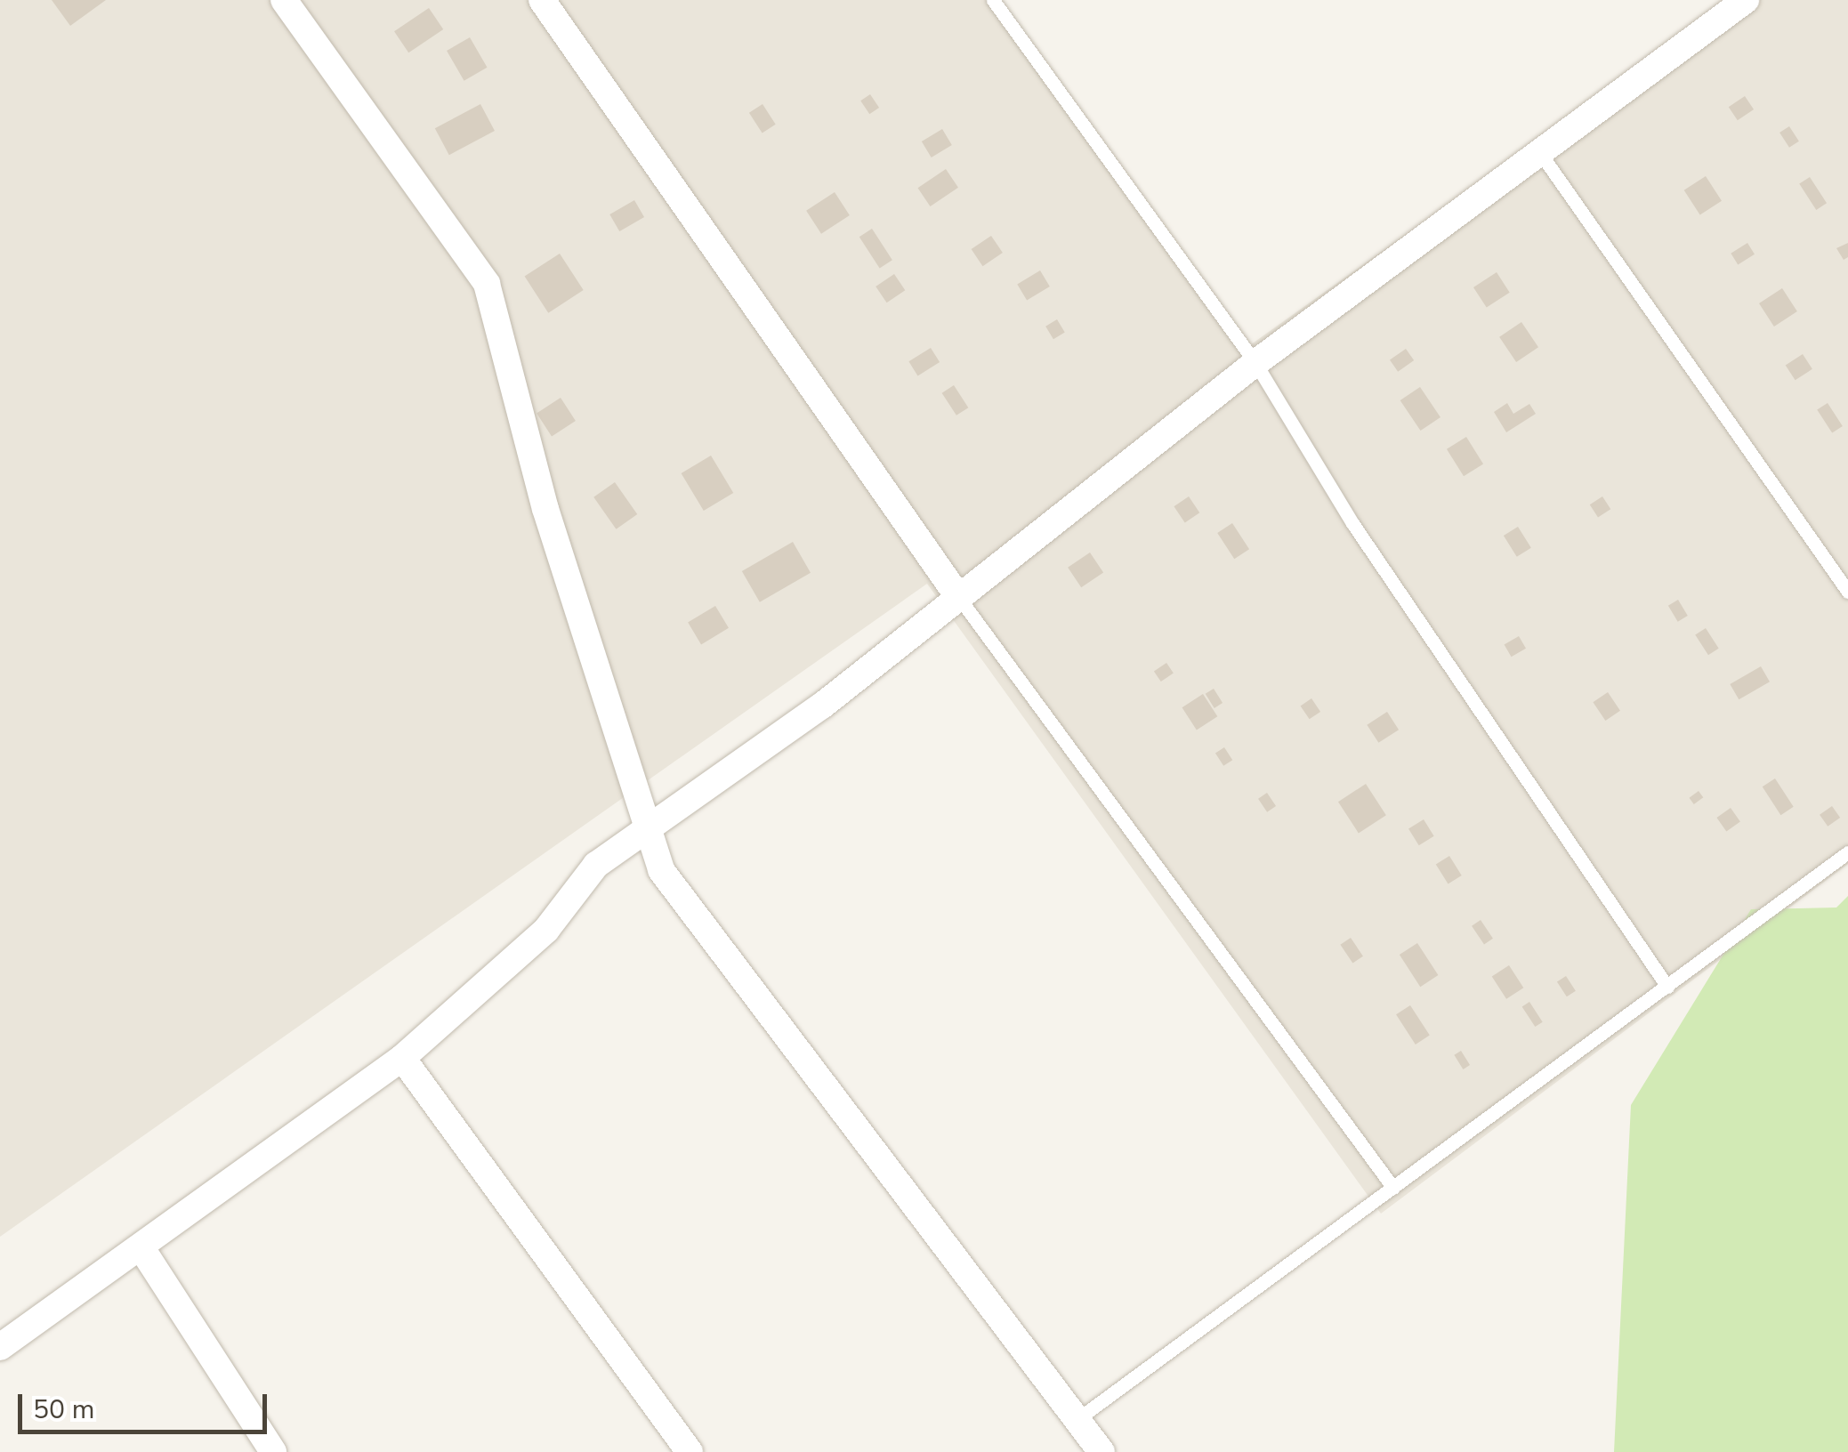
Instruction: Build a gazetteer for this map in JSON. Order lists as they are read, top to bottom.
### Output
{
  "scale_bar": "50 m"
}
